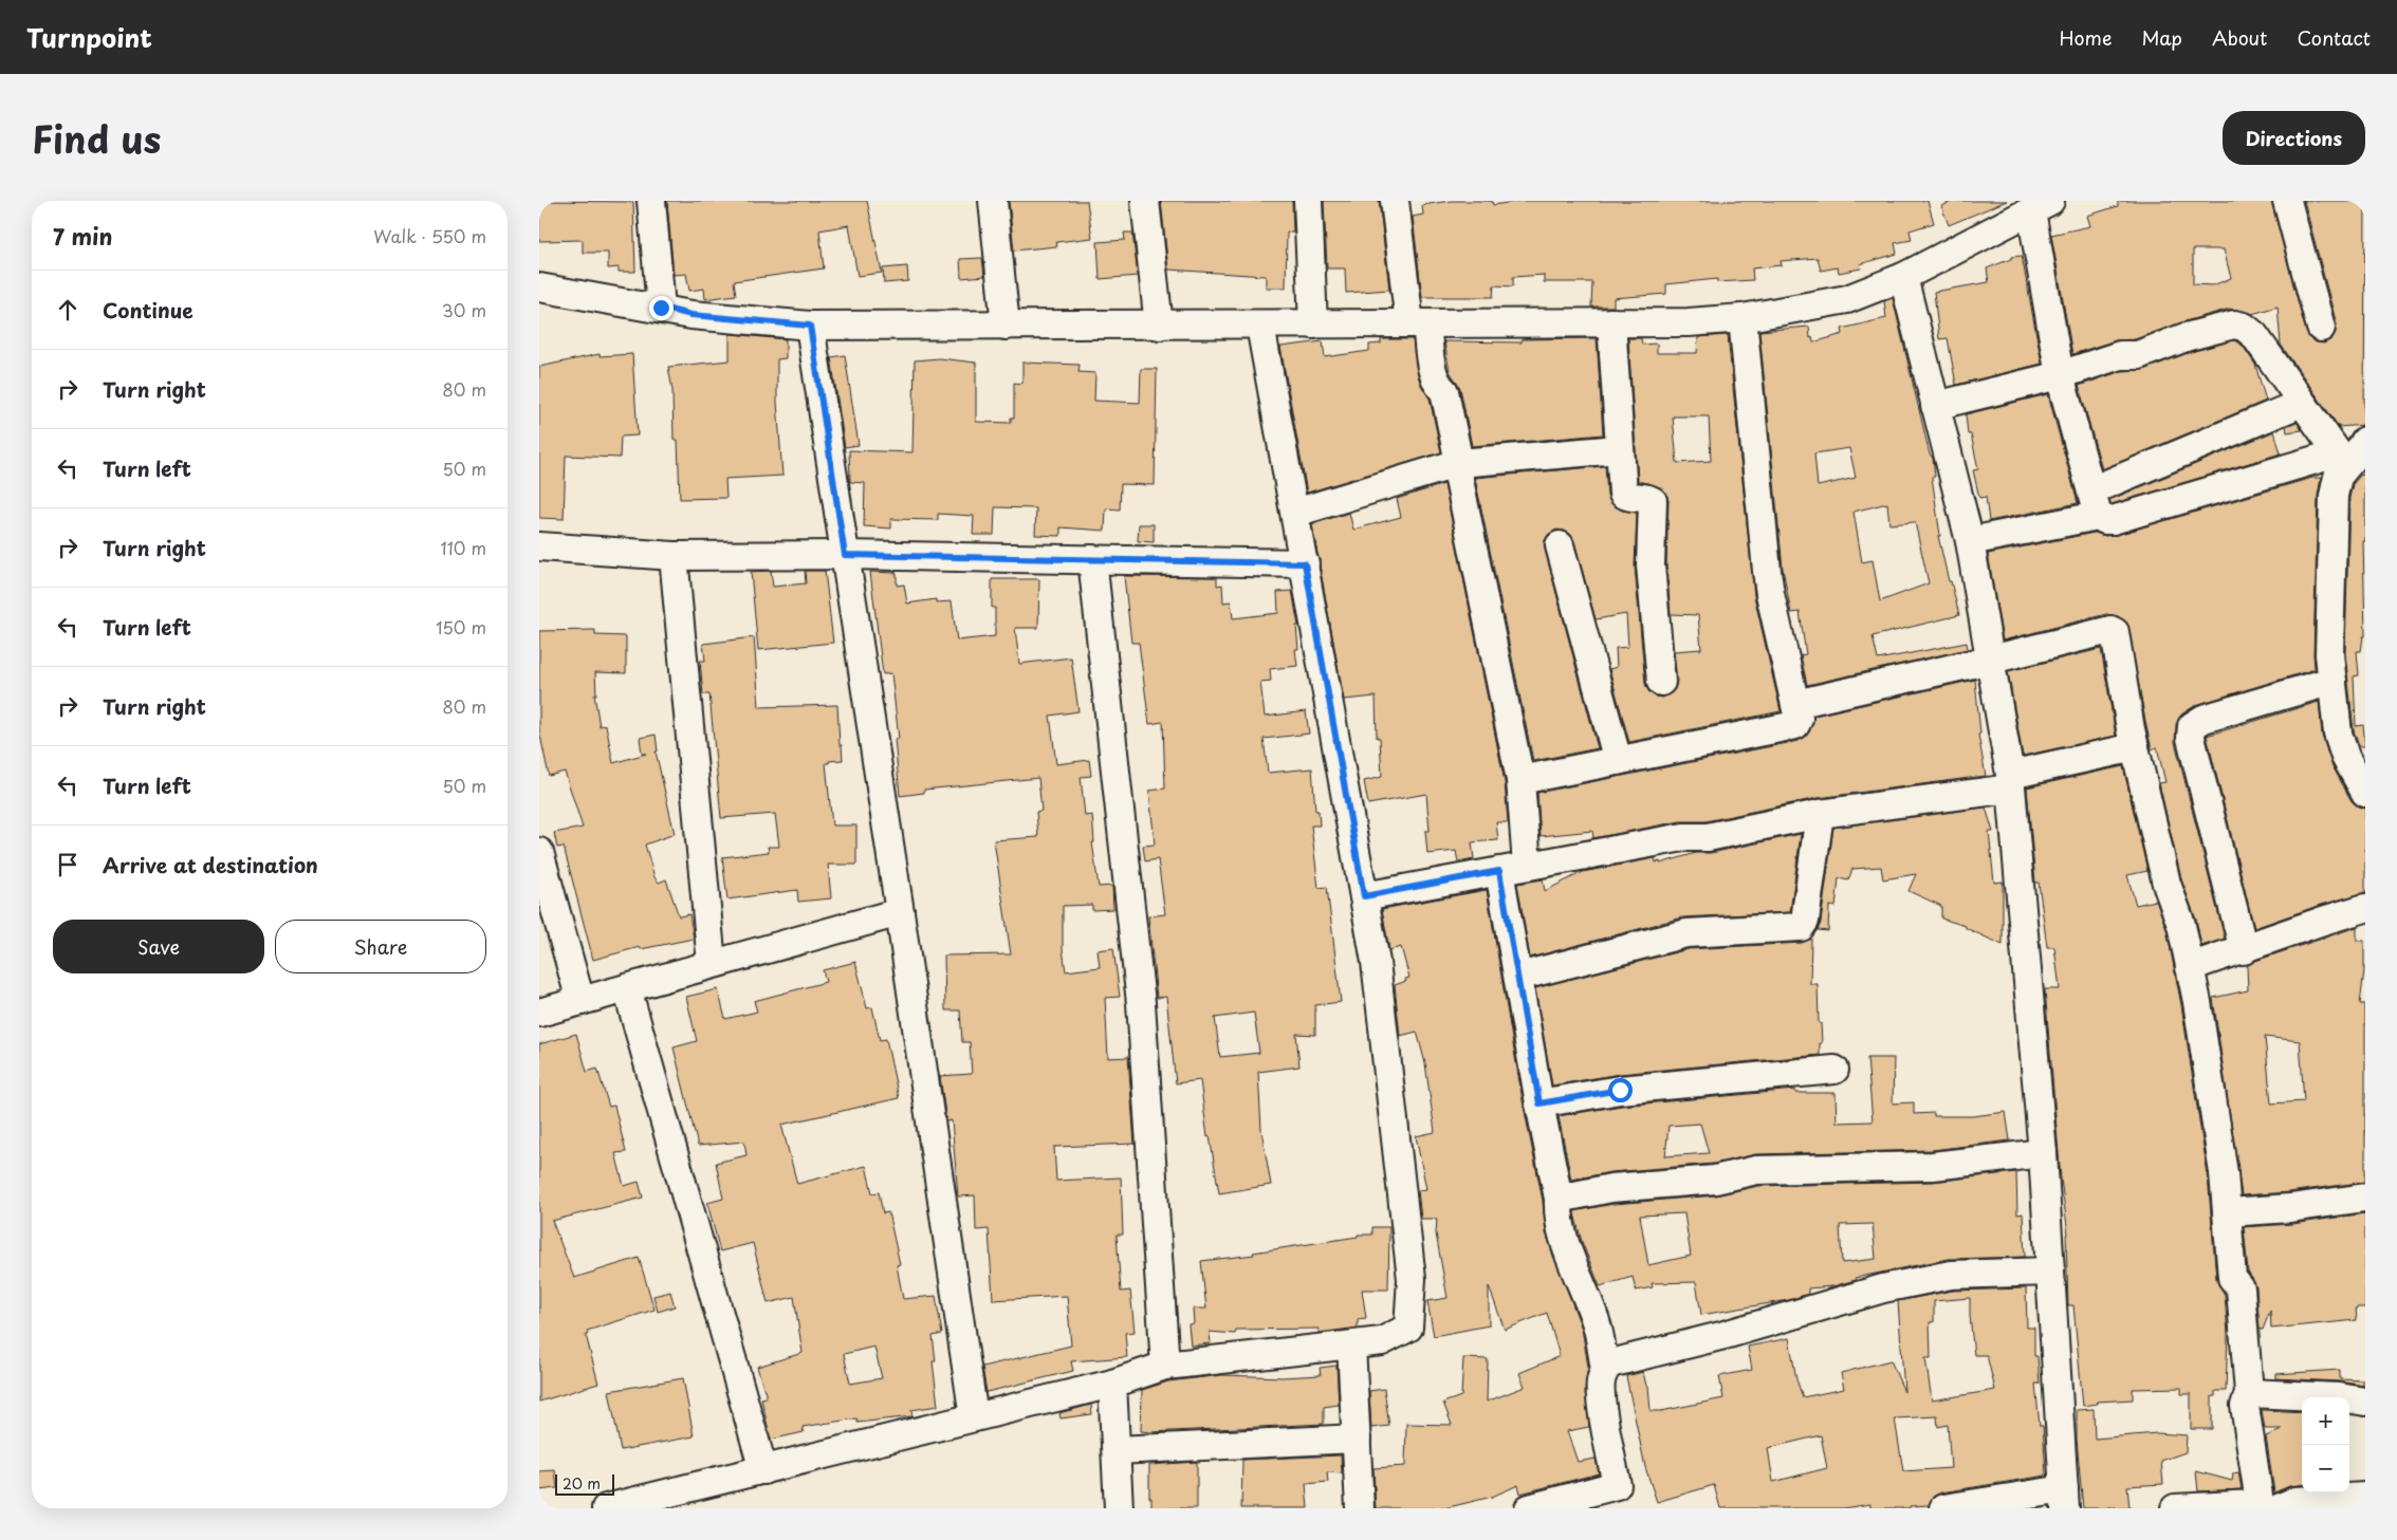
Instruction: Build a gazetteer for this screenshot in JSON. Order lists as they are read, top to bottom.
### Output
{
  "scale_bar": "20 m",
  "page": {
    "header": "Turnpoint",
    "nav": [
      "Home",
      "Map",
      "About",
      "Contact"
    ],
    "title": "Find us",
    "buttons": [
      "Directions",
      ["Save", "Share"]
    ],
    "heading": ["7 min", "Walk · 550 m"],
    "list": [
      ["Continue", "30 m"],
      ["Turn right", "80 m"],
      ["Turn left", "50 m"],
      ["Turn right", "110 m"],
      ["Turn left", "150 m"],
      ["Turn right", "80 m"],
      ["Turn left", "50 m"],
      "Arrive at destination"
    ],
    "map_buttons": ["+", "−"],
    "scale": "20 m"
  }
}
